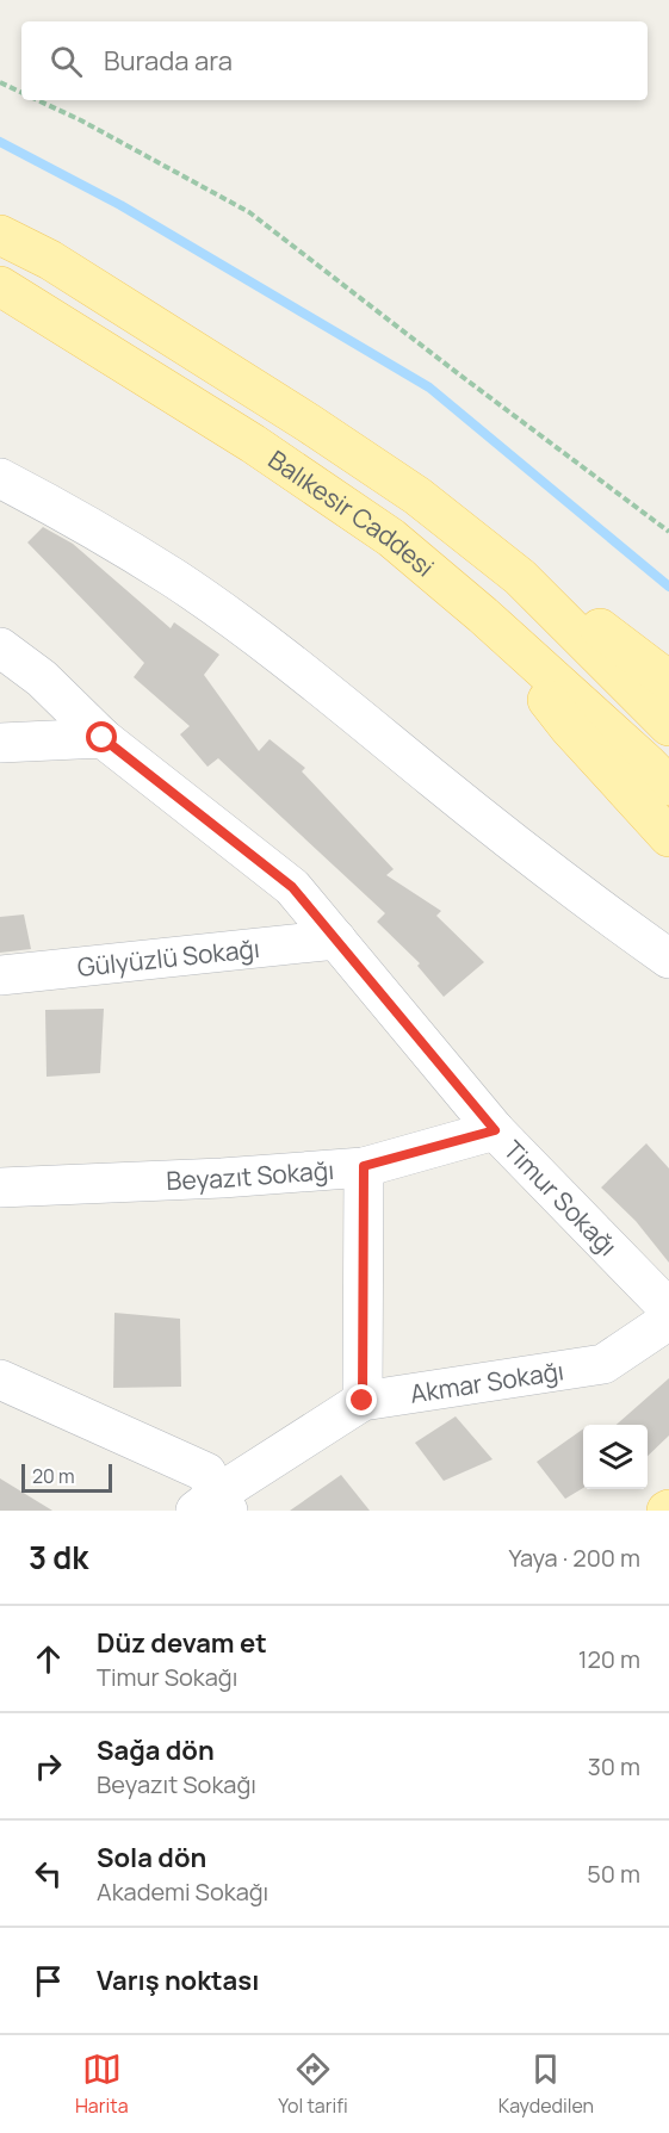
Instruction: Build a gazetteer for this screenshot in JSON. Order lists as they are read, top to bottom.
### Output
{
  "streets": {
    "main road": ["Balıkesir Caddesi"],
    "street": [
      "Gülyüzlü Sokağı",
      "Beyazıt Sokağı",
      "Timur Sokağı",
      "Akmar Sokağı"
    ]
  },
  "crossings": [
    ["Gülyüzlü Sokağı", "Timur Sokağı"],
    ["Beyazıt Sokağı", "Timur Sokağı"]
  ],
  "scale_bar": "20 m",
  "page": {
    "search": "Burada ara",
    "scale": "20 m",
    "heading": ["3 dk", "Yaya · 200 m"],
    "list": [
      ["Düz devam et", "Timur Sokağı", "120 m"],
      ["Sağa dön", "Beyazıt Sokağı", "30 m"],
      ["Sola dön", "Akademi Sokağı", "50 m"],
      "Varış noktası"
    ],
    "nav": ["Harita", "Yol tarifi", "Kaydedilen"]
  }
}
